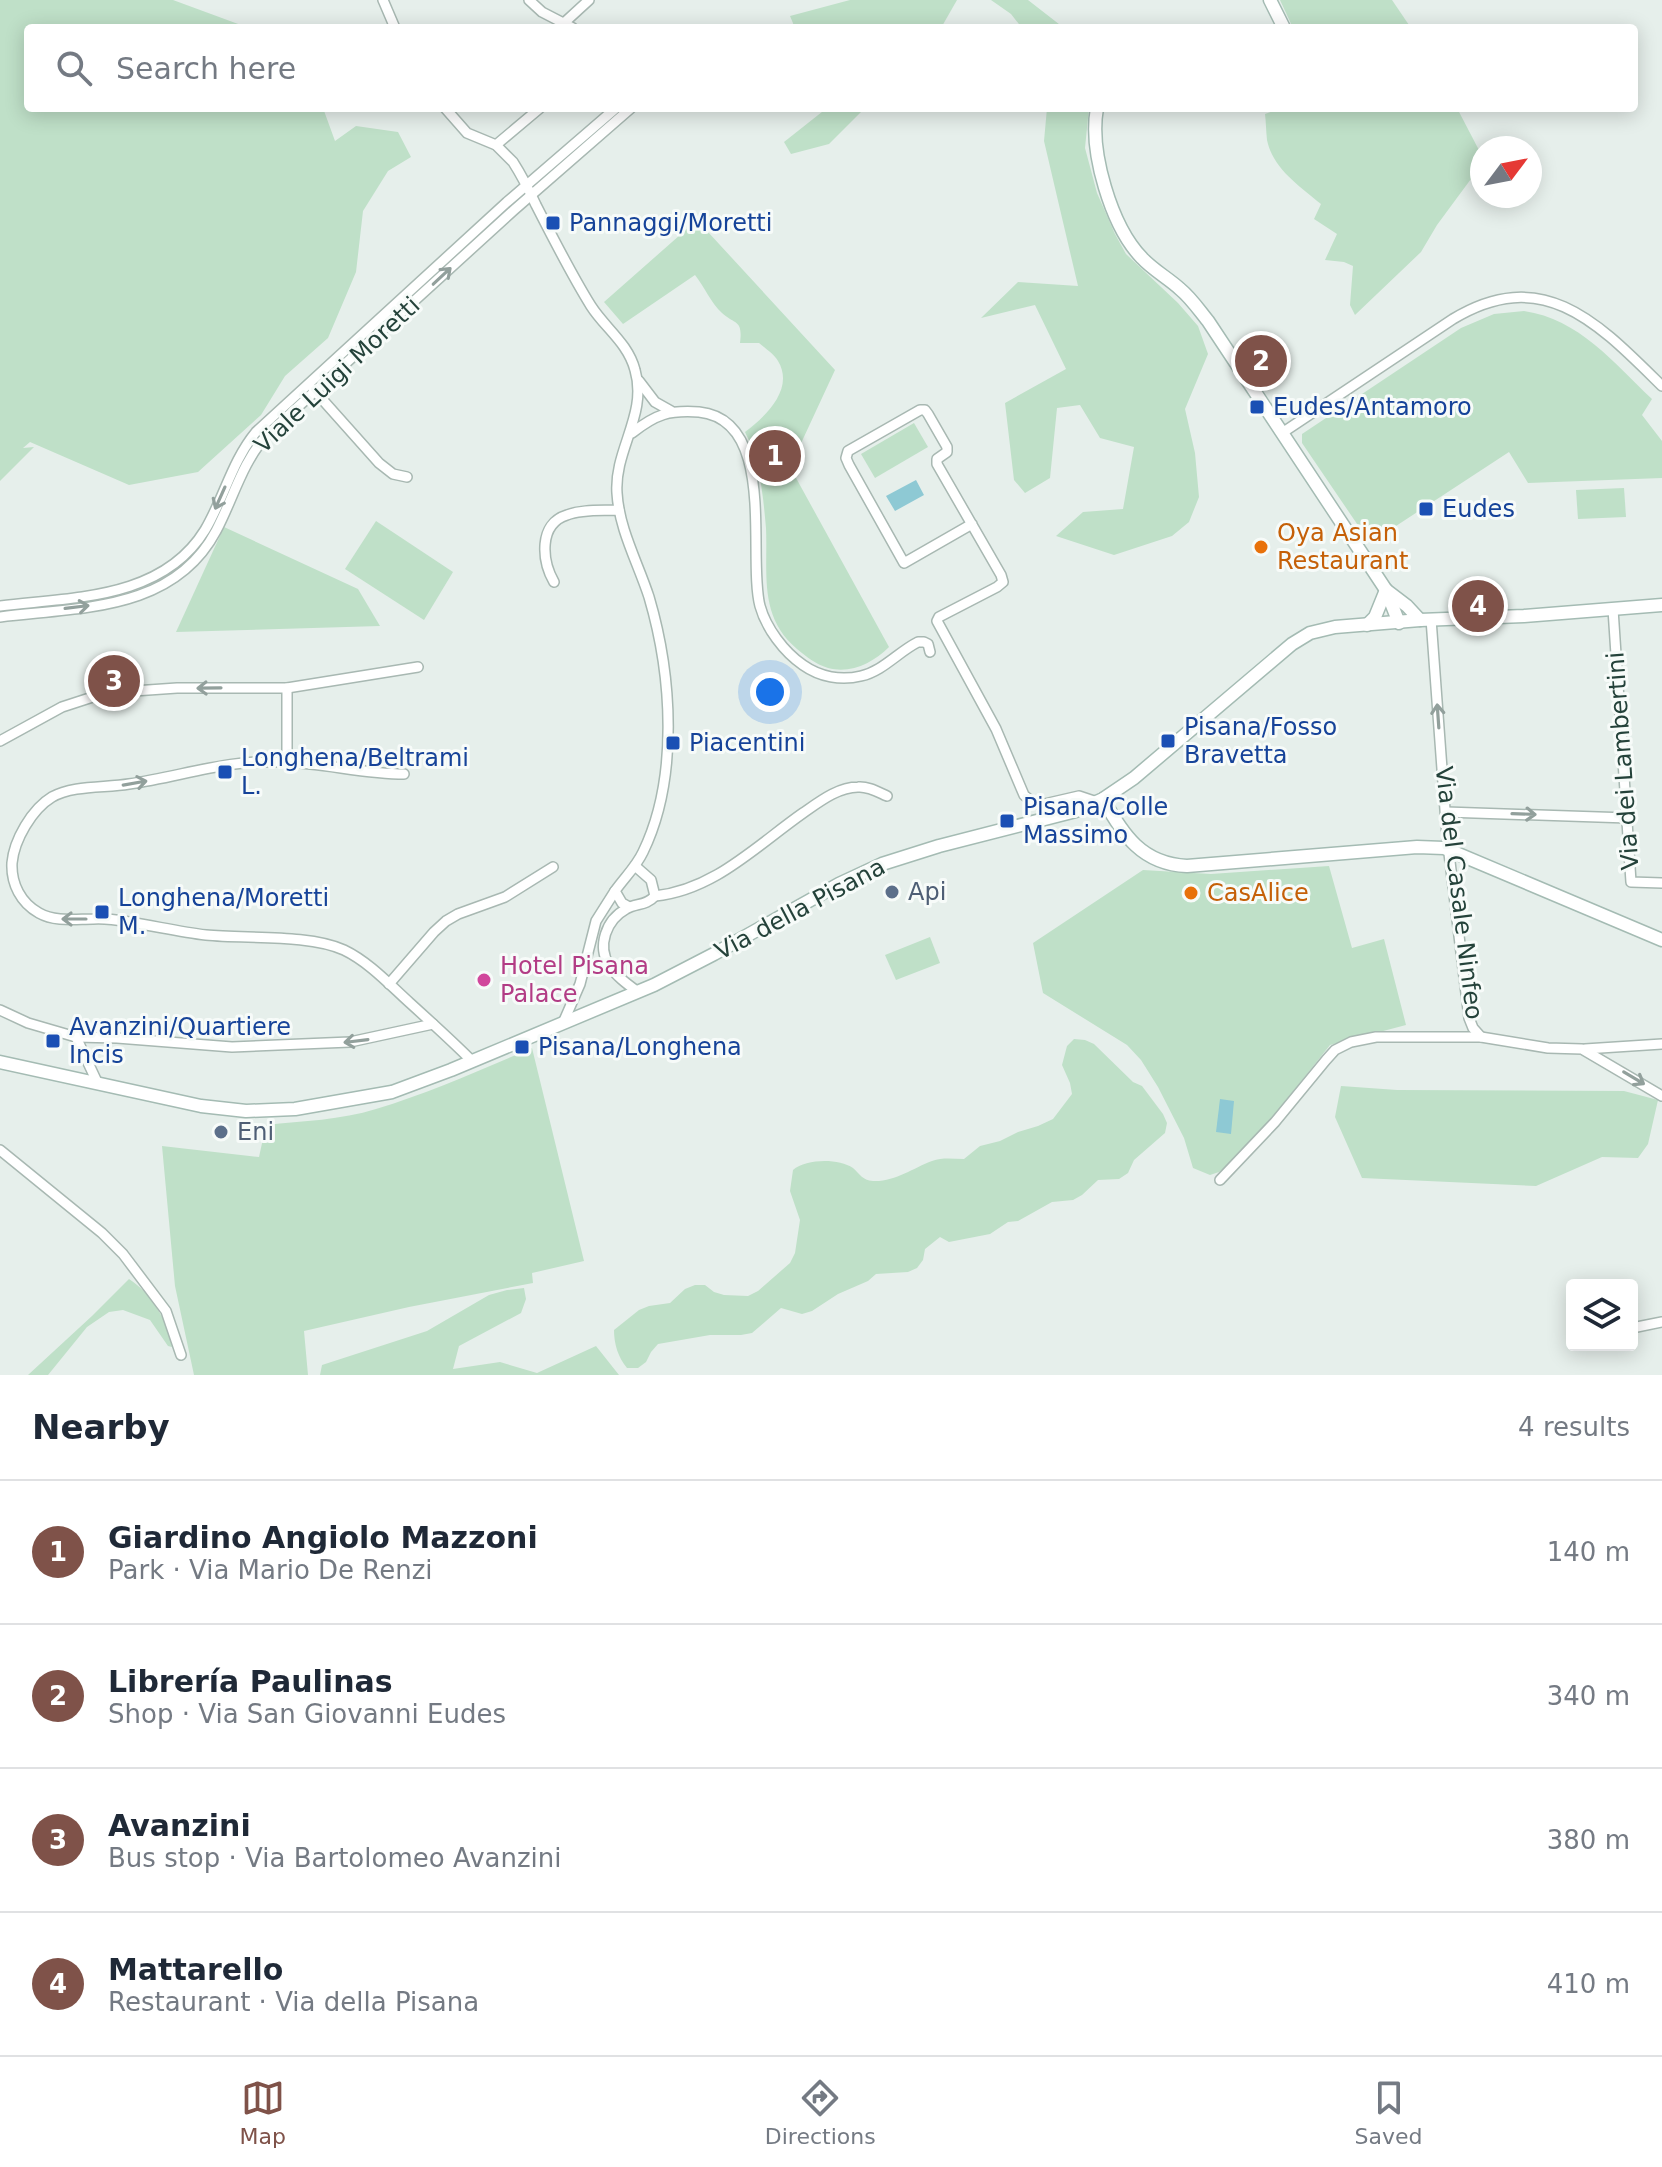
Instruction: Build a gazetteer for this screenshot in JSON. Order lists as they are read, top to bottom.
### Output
{
  "streets": {
    "main road": ["Via della Pisana"],
    "street": ["Viale Luigi Moretti", "Via dei Lambertini", "Via del Casale Ninfeo"]
  },
  "crossings": [
    ["Via dei Lambertini", "Via della Pisana"],
    ["Via del Casale Ninfeo", "Via della Pisana"]
  ],
  "places": {
    "transit": [
      "Pannaggi/Moretti",
      "Eudes/Antamoro",
      "Eudes",
      "Pisana/Fosso Bravetta",
      "Piacentini",
      "Longhena/Beltrami L.",
      "Pisana/Colle Massimo",
      "Longhena/Moretti M.",
      "Avanzini/Quartiere Incis",
      "Pisana/Longhena"
    ],
    "other": [
      "Oya Asian Restaurant",
      "Api",
      "CasAlice",
      "Hotel Pisana Palace",
      "Eni"
    ]
  },
  "north": "top right",
  "page": {
    "search": "Search here",
    "pins": [
      "2",
      "1",
      "4",
      "3"
    ],
    "heading": ["Nearby", "4 results"],
    "list": [
      {
        "mark": "1",
        "name": "Giardino Angiolo Mazzoni",
        "note": "Park · Via Mario De Renzi",
        "value": "140 m"
      },
      {
        "mark": "2",
        "name": "Librería Paulinas",
        "note": "Shop · Via San Giovanni Eudes",
        "value": "340 m"
      },
      {
        "mark": "3",
        "name": "Avanzini",
        "note": "Bus stop · Via Bartolomeo Avanzini",
        "value": "380 m"
      },
      {
        "mark": "4",
        "name": "Mattarello",
        "note": "Restaurant · Via della Pisana",
        "value": "410 m"
      }
    ],
    "nav": ["Map", "Directions", "Saved"]
  }
}
